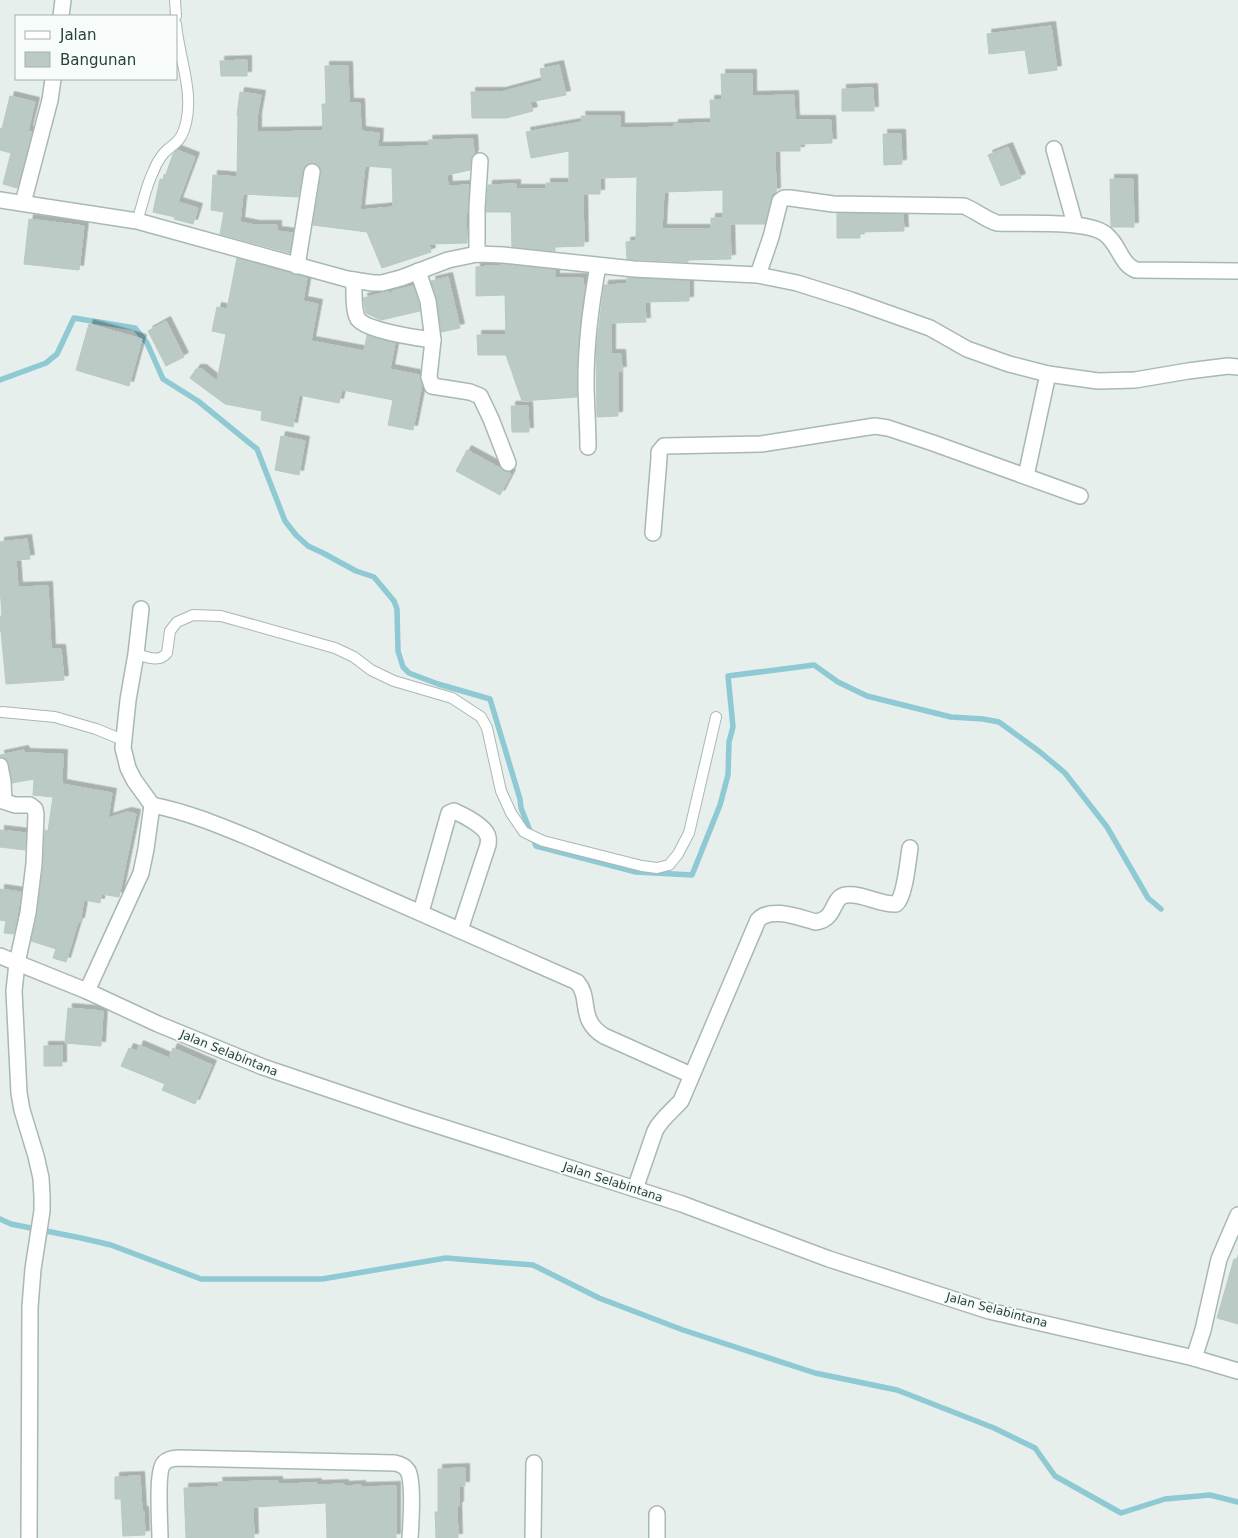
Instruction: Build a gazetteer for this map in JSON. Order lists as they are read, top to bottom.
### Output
{
  "streets": {
    "street": ["Jalan Selabintana"]
  },
  "legend": ["Jalan", "Bangunan"]
}
